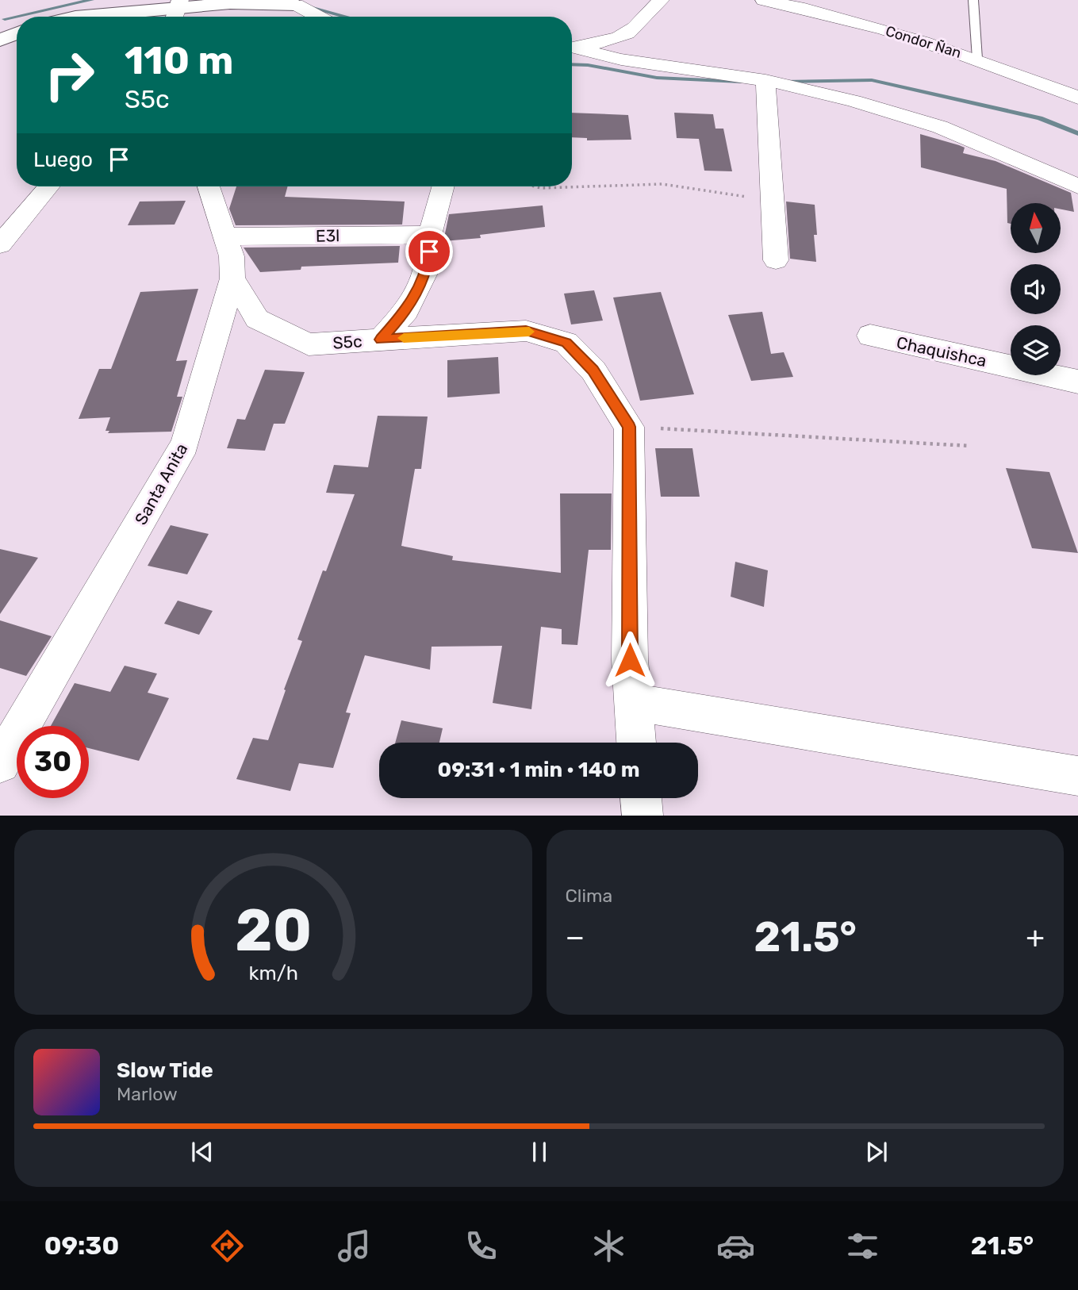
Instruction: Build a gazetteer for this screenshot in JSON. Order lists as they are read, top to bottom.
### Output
{
  "streets": {
    "street": [
      "Condor Ñan",
      "E3l",
      "S5c",
      "Chaquishca",
      "Santa Anita"
    ]
  },
  "crossings": [
    ["E3l", "S5c"],
    ["E3l", "Santa Anita"],
    ["S5c", "Santa Anita"]
  ],
  "north": "top",
  "page": {
    "turn": ["110 m", "S5c"],
    "then": "Luego",
    "limit": "30",
    "trip": "09:31 · 1 min · 140 m",
    "tile": "Clima",
    "heat": ["−", "21.5°", "+"],
    "song": ["Slow Tide", "Marlow"],
    "tabs": ["09:30", "21.5°"],
    "gauge": ["20", "km/h"]
  }
}
